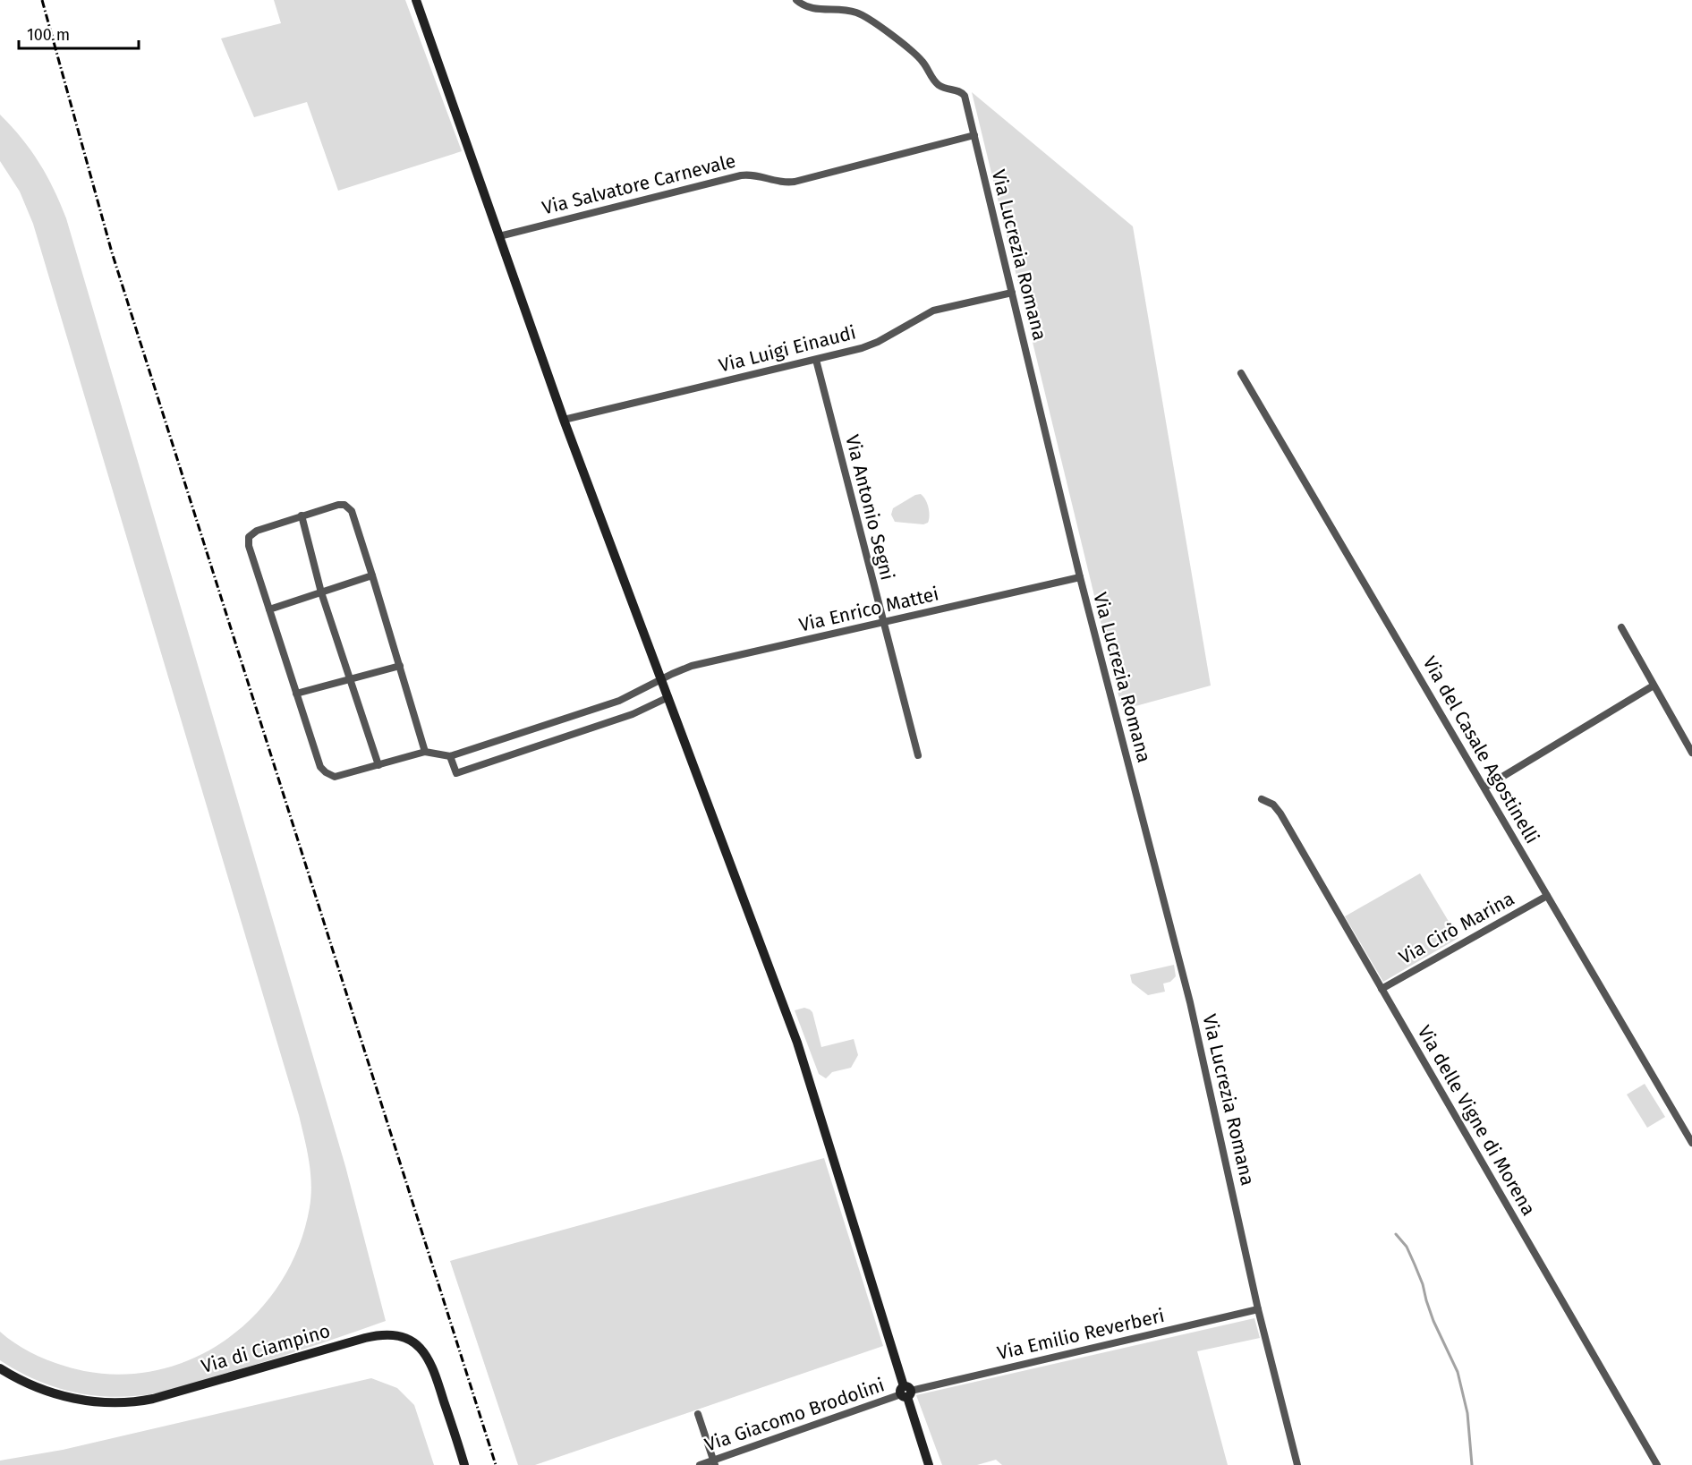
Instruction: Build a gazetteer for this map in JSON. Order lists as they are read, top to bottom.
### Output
{
  "streets": {
    "street": [
      "Via Salvatore Carnevale",
      "Via Lucrezia Romana",
      "Via Luigi Einaudi",
      "Via Antonio Segni",
      "Via Enrico Mattei",
      "Via del Casale Agostinelli",
      "Via Cirò Marina",
      "Via delle Vigne di Morena",
      "Via Emilio Reverberi",
      "Via di Ciampino",
      "Via Giacomo Brodolini"
    ]
  },
  "crossings": [
    ["Via Salvatore Carnevale", "Via Lucrezia Romana"],
    ["Via Lucrezia Romana", "Via Luigi Einaudi"],
    ["Via Lucrezia Romana", "Via Enrico Mattei"],
    ["Via Lucrezia Romana", "Via Emilio Reverberi"],
    ["Via Luigi Einaudi", "Via Antonio Segni"],
    ["Via Antonio Segni", "Via Enrico Mattei"],
    ["Via del Casale Agostinelli", "Via Cirò Marina"],
    ["Via Cirò Marina", "Via delle Vigne di Morena"],
    ["Via Emilio Reverberi", "Via Giacomo Brodolini"]
  ],
  "scale_bar": "100 m"
}
